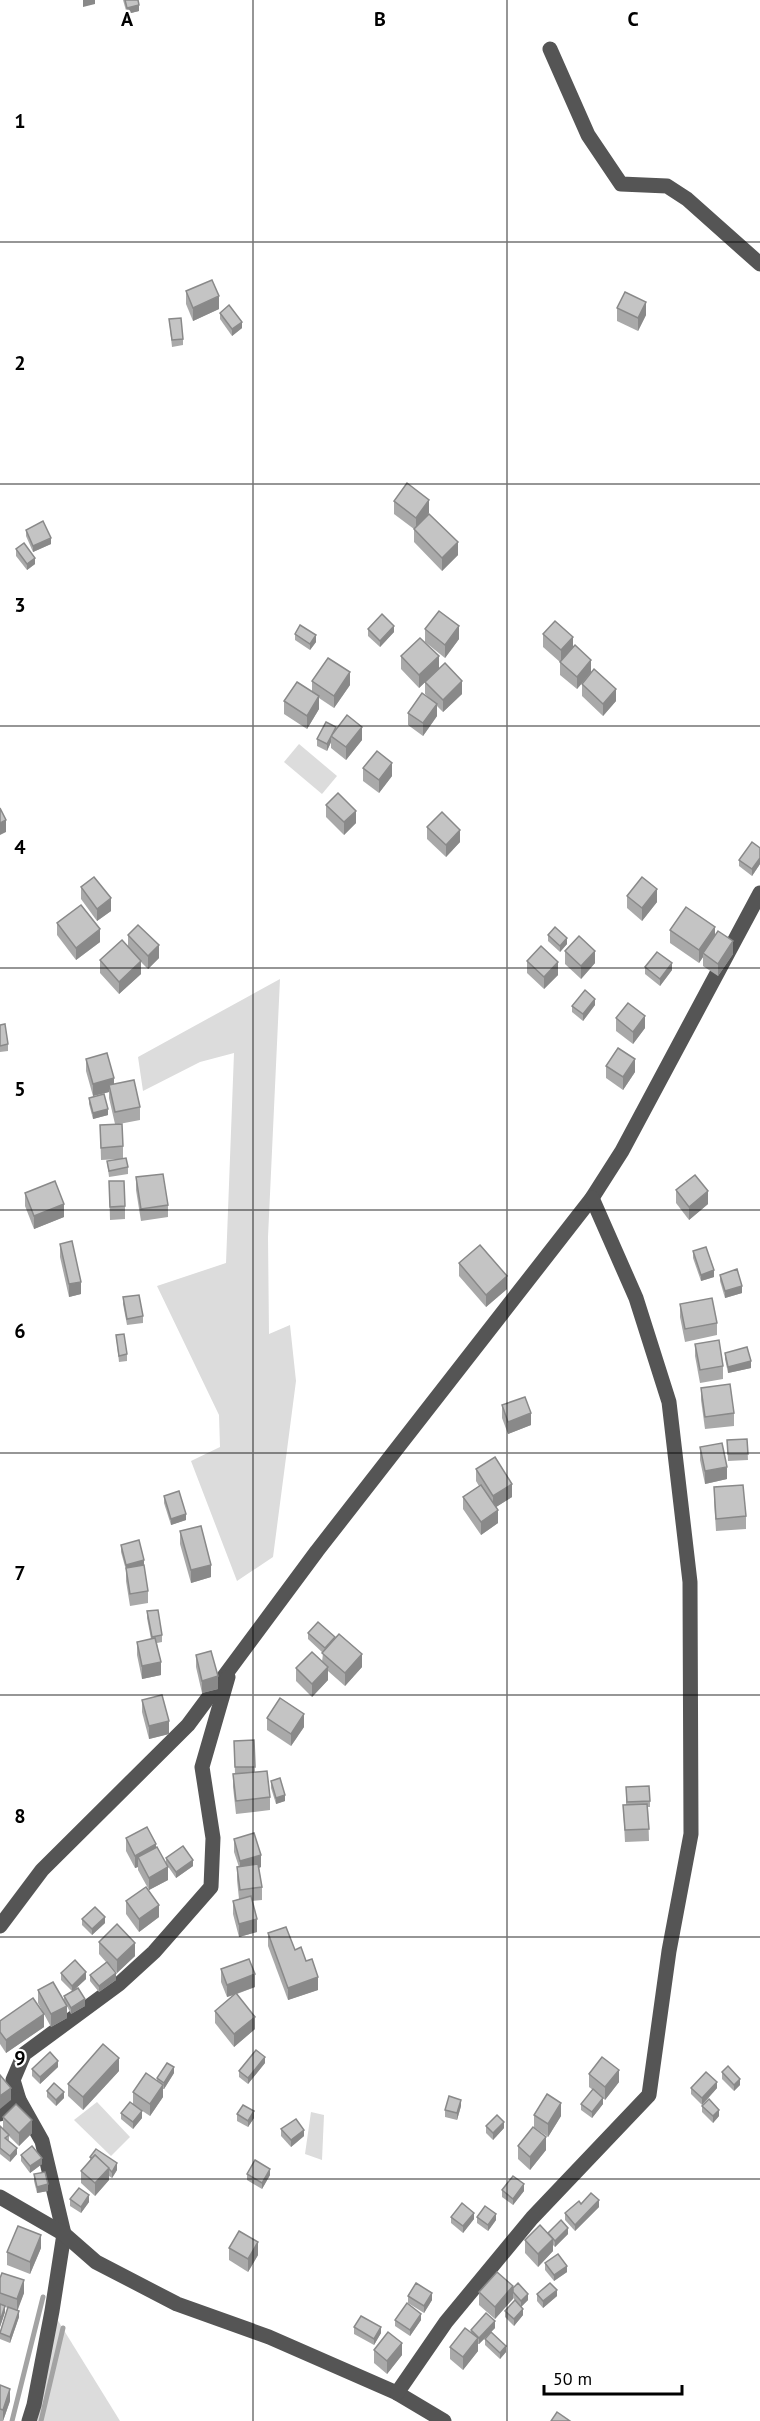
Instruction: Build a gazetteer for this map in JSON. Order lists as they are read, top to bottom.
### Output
{
  "scale_bar": "50 m",
  "grid": {
    "columns": ["A", "B", "C"],
    "rows": [
      "1",
      "2",
      "3",
      "4",
      "5",
      "6",
      "7",
      "8",
      "9"
    ]
  }
}
